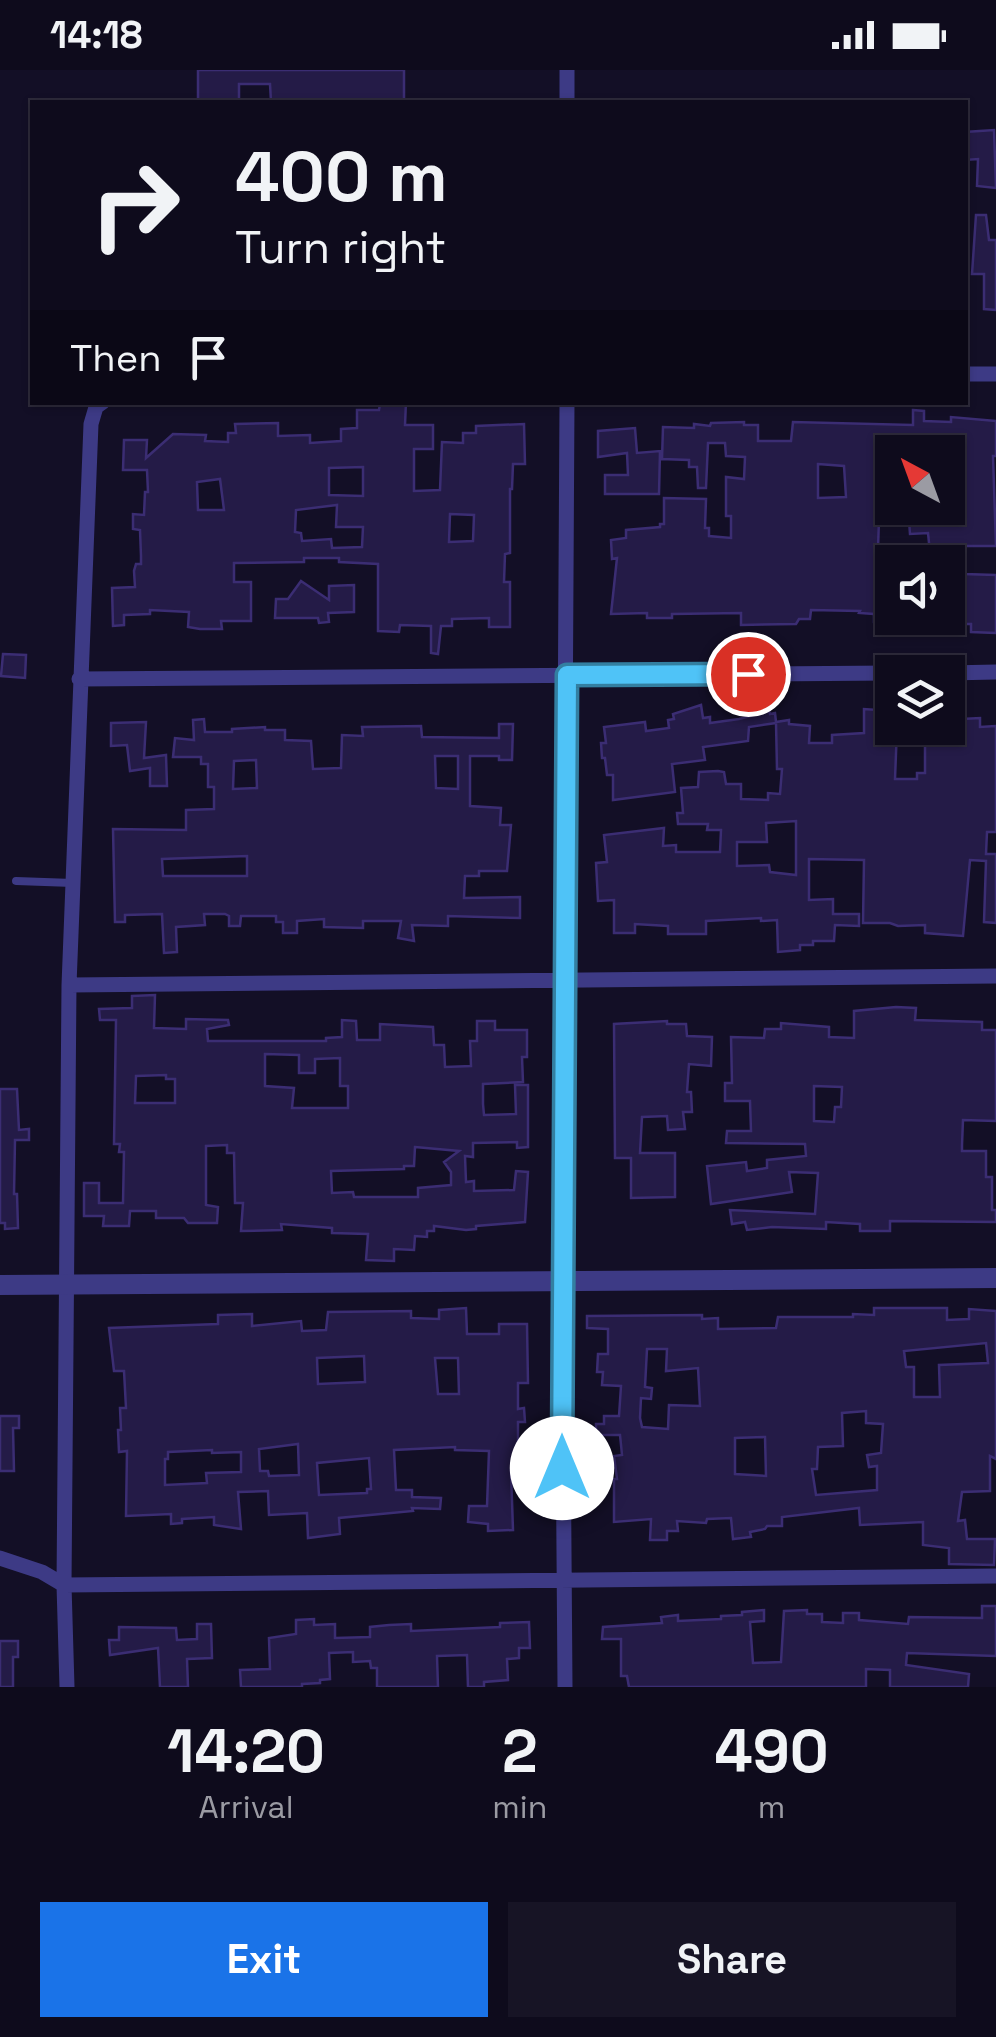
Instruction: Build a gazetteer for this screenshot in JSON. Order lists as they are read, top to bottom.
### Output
{
  "north": "top left",
  "page": {
    "status": "14:18",
    "turn": ["400 m", "Turn right"],
    "then": "Then",
    "eta": [
      "14:20",
      "Arrival",
      "2",
      "min",
      "490",
      "m"
    ],
    "buttons": ["Exit", "Share"]
  }
}
